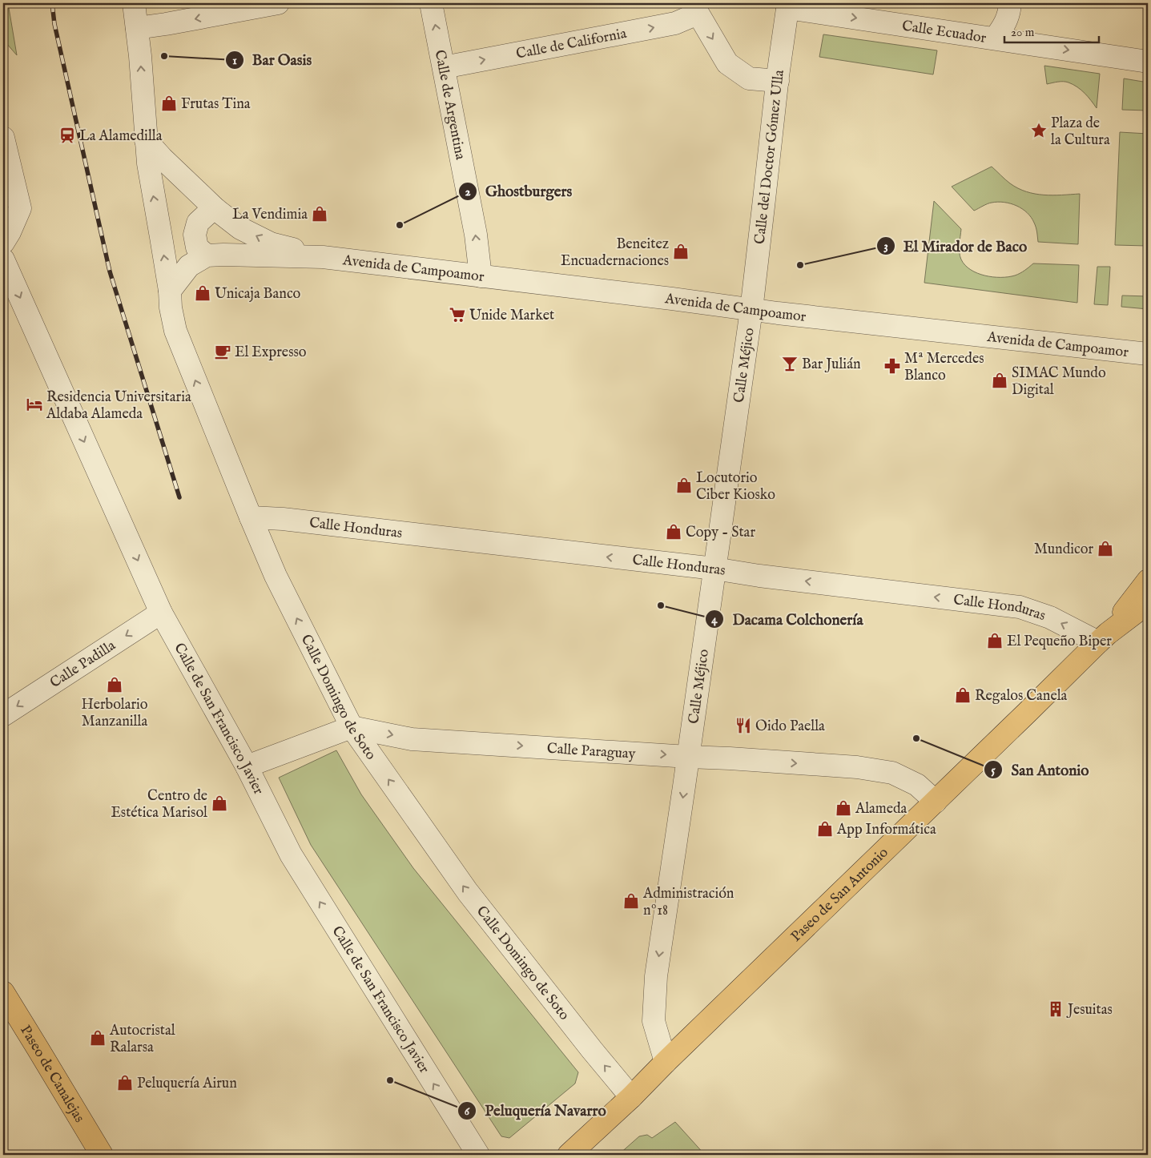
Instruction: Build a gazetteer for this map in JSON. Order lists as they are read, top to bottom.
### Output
{
  "streets": {
    "main road": ["Paseo de San Antonio", "Paseo de Canalejas"],
    "street": [
      "Calle Ecuador",
      "Calle de California",
      "Calle de Argentina",
      "Calle del Doctor Gómez Ulla",
      "Avenida de Campoamor",
      "Calle Méjico",
      "Calle Honduras",
      "Calle Padilla",
      "Calle Domingo de Soto",
      "Calle de San Francisco Javier",
      "Calle Paraguay"
    ]
  },
  "crossings": [
    ["Calle Ecuador", "Calle del Doctor Gómez Ulla"],
    ["Calle de California", "Calle de Argentina"],
    ["Calle de Argentina", "Avenida de Campoamor"],
    ["Calle del Doctor Gómez Ulla", "Avenida de Campoamor"],
    ["Calle del Doctor Gómez Ulla", "Calle Méjico"],
    ["Avenida de Campoamor", "Calle Méjico"],
    ["Avenida de Campoamor", "Calle Domingo de Soto"],
    ["Calle Méjico", "Calle Honduras"],
    ["Calle Méjico", "Calle Paraguay"],
    ["Calle Méjico", "Paseo de San Antonio"],
    ["Calle Honduras", "Calle Domingo de Soto"],
    ["Calle Honduras", "Paseo de San Antonio"],
    ["Calle Padilla", "Calle de San Francisco Javier"],
    ["Calle Domingo de Soto", "Calle Paraguay"],
    ["Calle Domingo de Soto", "Paseo de San Antonio"],
    ["Calle Paraguay", "Paseo de San Antonio"]
  ],
  "one_way": [
    "Calle Ecuador",
    "Calle de California",
    "Calle de Argentina",
    "Calle Méjico",
    "Calle Honduras",
    "Calle Padilla",
    "Calle Domingo de Soto",
    "Calle Paraguay"
  ],
  "places": {
    "other": [
      "Bar Oasis",
      "Ghostburgers",
      "El Mirador de Baco",
      "Dacama Colchonería",
      "San Antonio",
      "Peluquería Navarro"
    ],
    "shop": [
      "Frutas Tina",
      "La Vendimia",
      "Beneitez Encuadernaciones",
      "Unicaja Banco",
      "SIMAC Mundo Digital",
      "Locutorio Ciber Kiosko",
      "Copy - Star",
      "Mundicor",
      "El Pequeño Biper",
      "Herbolario Manzanilla",
      "Regalos Canela",
      "Centro de Estética Marisol",
      "Alameda",
      "App Informática",
      "Administración nº18",
      "Autocristal Ralarsa",
      "Peluquería Airun"
    ],
    "place": ["Plaza de la Cultura"],
    "station": ["La Alamedilla"],
    "supermarket": ["Unide Market"],
    "cafe": ["El Expresso"],
    "bar": ["Bar Julián"],
    "pharmacy": ["Mª Mercedes Blanco"],
    "hotel": ["Residencia Universitaria Aldaba Alameda"],
    "restaurant": ["Oido Paella"],
    "building": ["Jesuitas"]
  },
  "scale_bar": "20 m"
}
